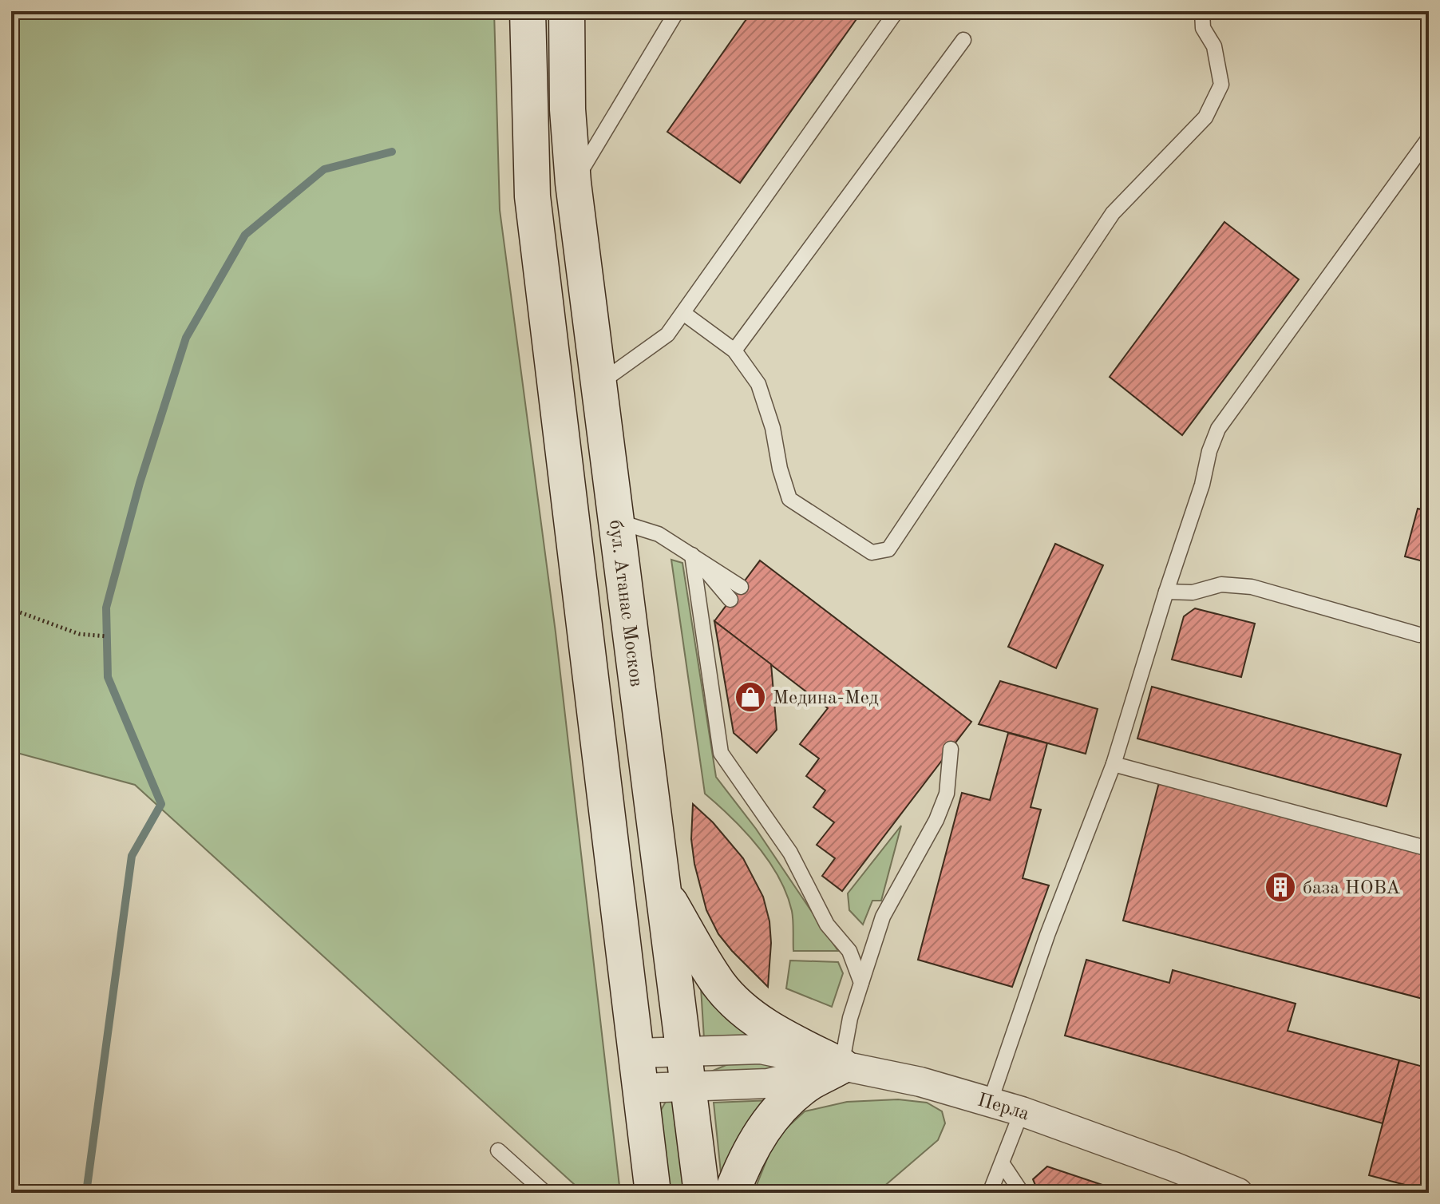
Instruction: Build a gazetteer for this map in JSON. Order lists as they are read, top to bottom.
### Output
{
  "streets": {
    "main road": ["бул. Атанас Москов"],
    "street": ["Перла"]
  },
  "crossings": [
    ["бул. Атанас Москов", "Перла"]
  ],
  "places": {
    "shop": ["Медина-Мед"],
    "building": ["база НОВА"]
  }
}
